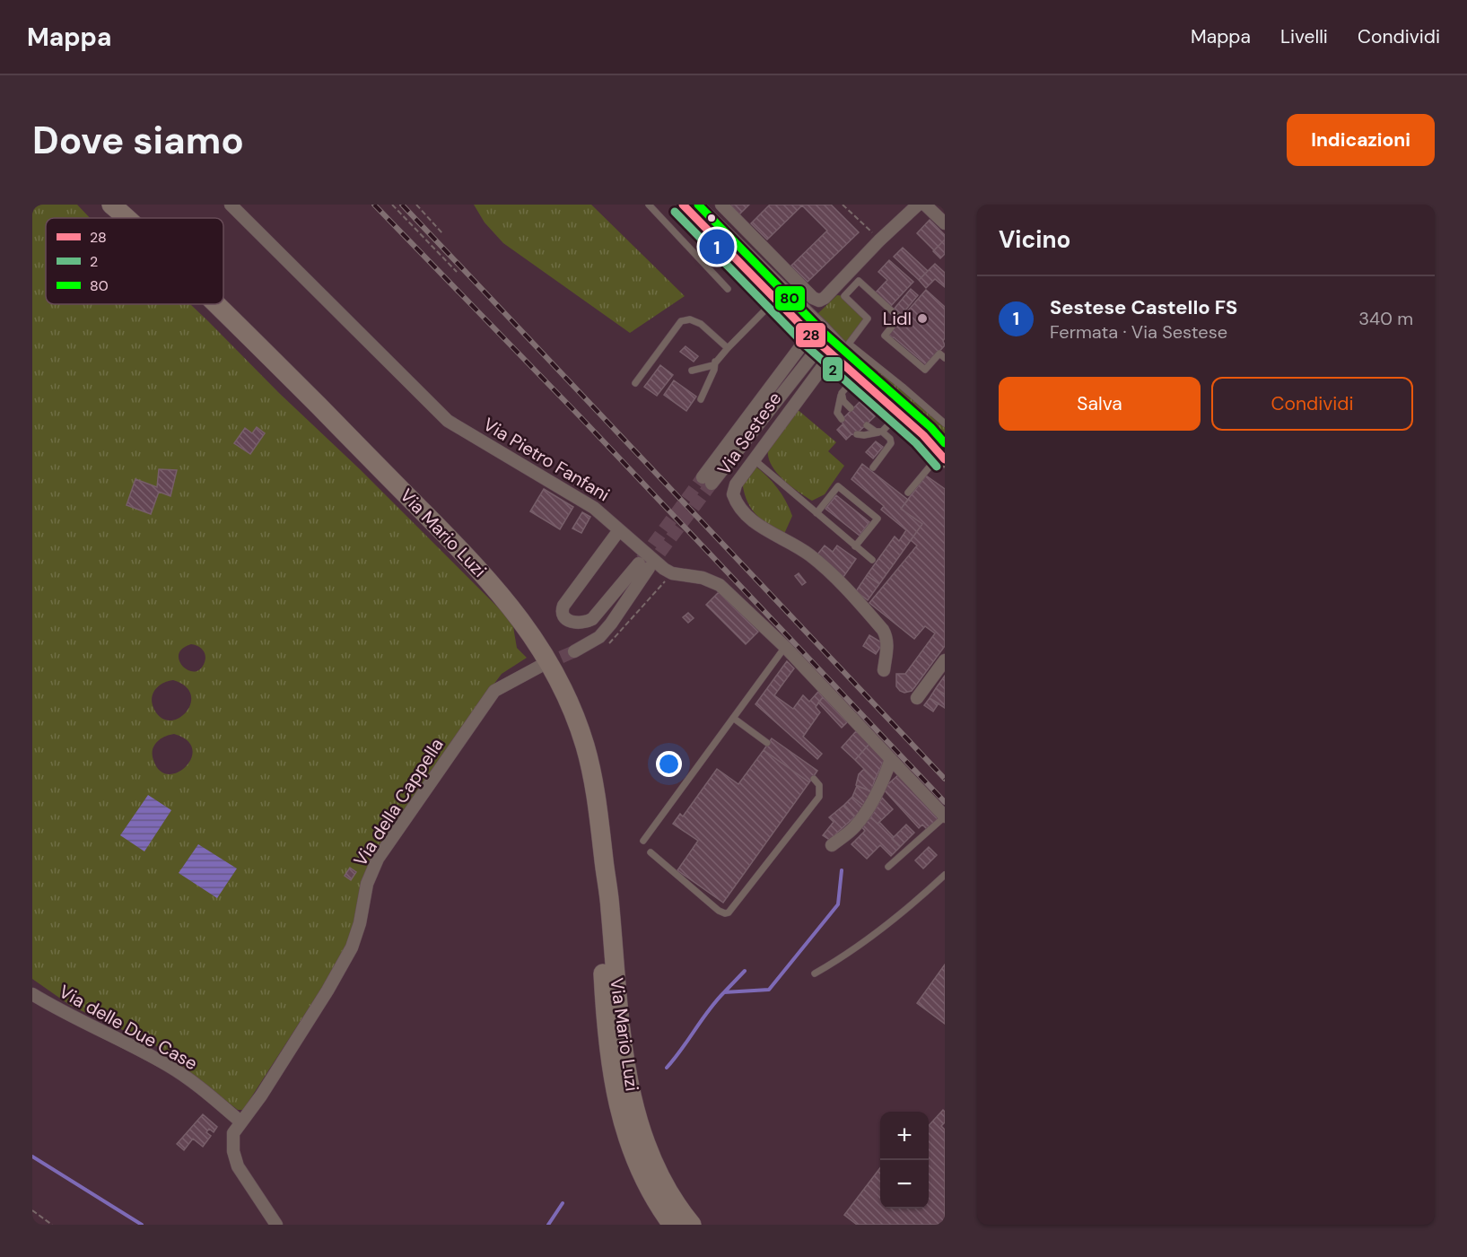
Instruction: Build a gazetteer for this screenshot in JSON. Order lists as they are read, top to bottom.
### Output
{
  "streets": {
    "main road": ["Via Mario Luzi"],
    "street": [
      "Via Sestese",
      "Via Pietro Fanfani",
      "Via della Cappella",
      "Via delle Due Case"
    ]
  },
  "crossings": [
    ["Via della Cappella", "Via delle Due Case"]
  ],
  "places": ["Lidl"],
  "lines": ["transit line 28", "transit line 80", "transit line 2"],
  "legend": ["28", "2", "80"],
  "page": {
    "header": "Mappa",
    "nav": ["Mappa", "Livelli", "Condividi"],
    "buttons": [
      "Indicazioni",
      ["Salva", "Condividi"]
    ],
    "title": "Dove siamo",
    "heading": "Vicino",
    "pins": "1",
    "list": [
      {
        "mark": "1",
        "name": "Sestese Castello FS",
        "note": "Fermata · Via Sestese",
        "value": "340 m"
      }
    ],
    "map_buttons": ["+", "−"]
  }
}
